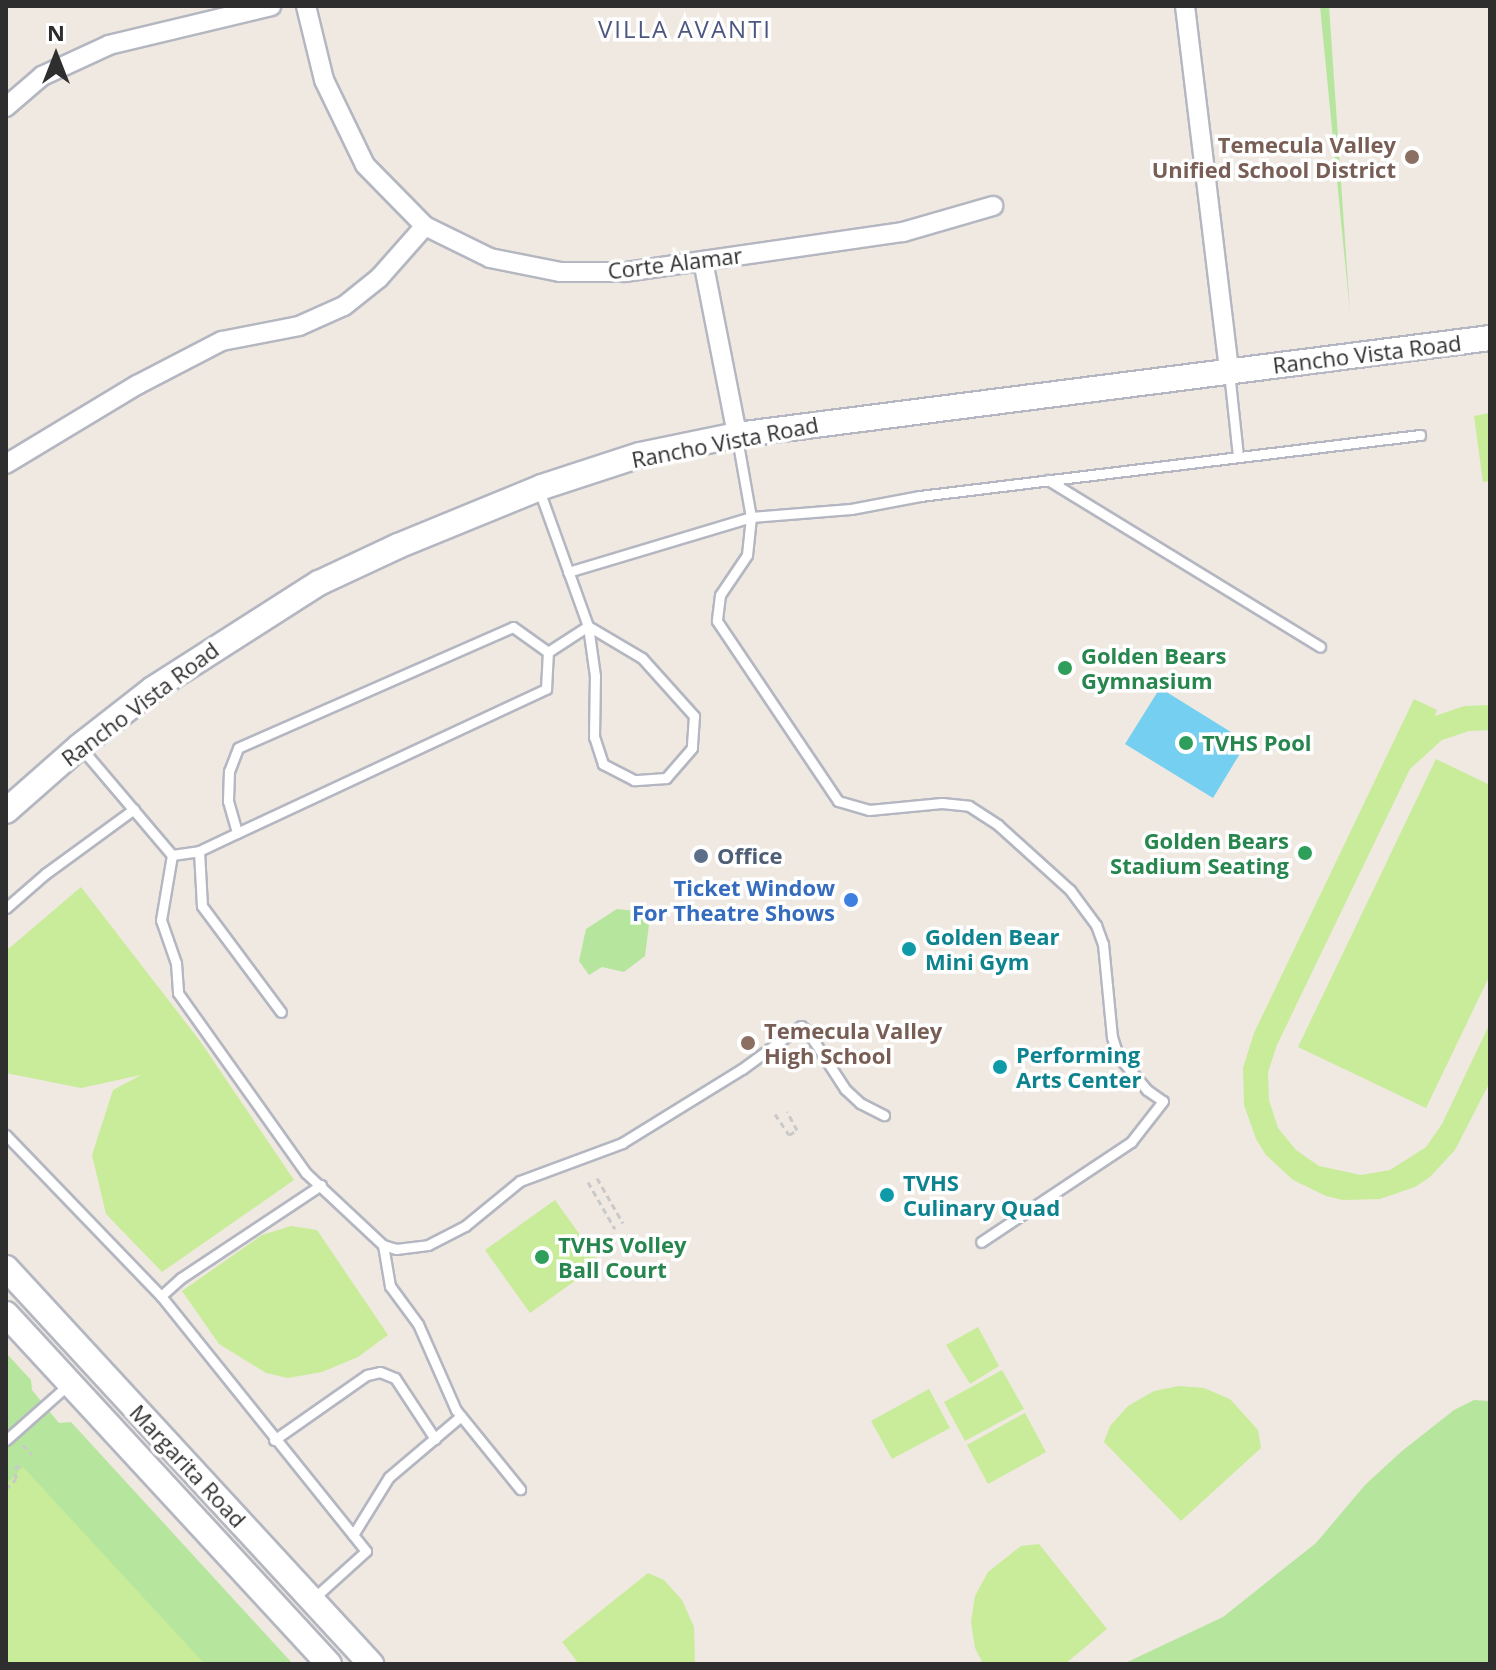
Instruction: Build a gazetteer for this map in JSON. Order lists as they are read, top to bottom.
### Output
{
  "streets": {
    "main road": ["Rancho Vista Road", "Margarita Road"],
    "street": ["Corte Alamar"]
  },
  "districts": ["VILLA AVANTI"],
  "places": [
    "Temecula Valley Unified School District",
    "Golden Bears Gymnasium",
    "TVHS Pool",
    "Golden Bears Stadium Seating",
    "Office",
    "Ticket Window For Theatre Shows",
    "Golden Bear Mini Gym",
    "Temecula Valley High School",
    "Performing Arts Center",
    "TVHS Culinary Quad",
    "TVHS Volley Ball Court"
  ],
  "north": "top"
}
